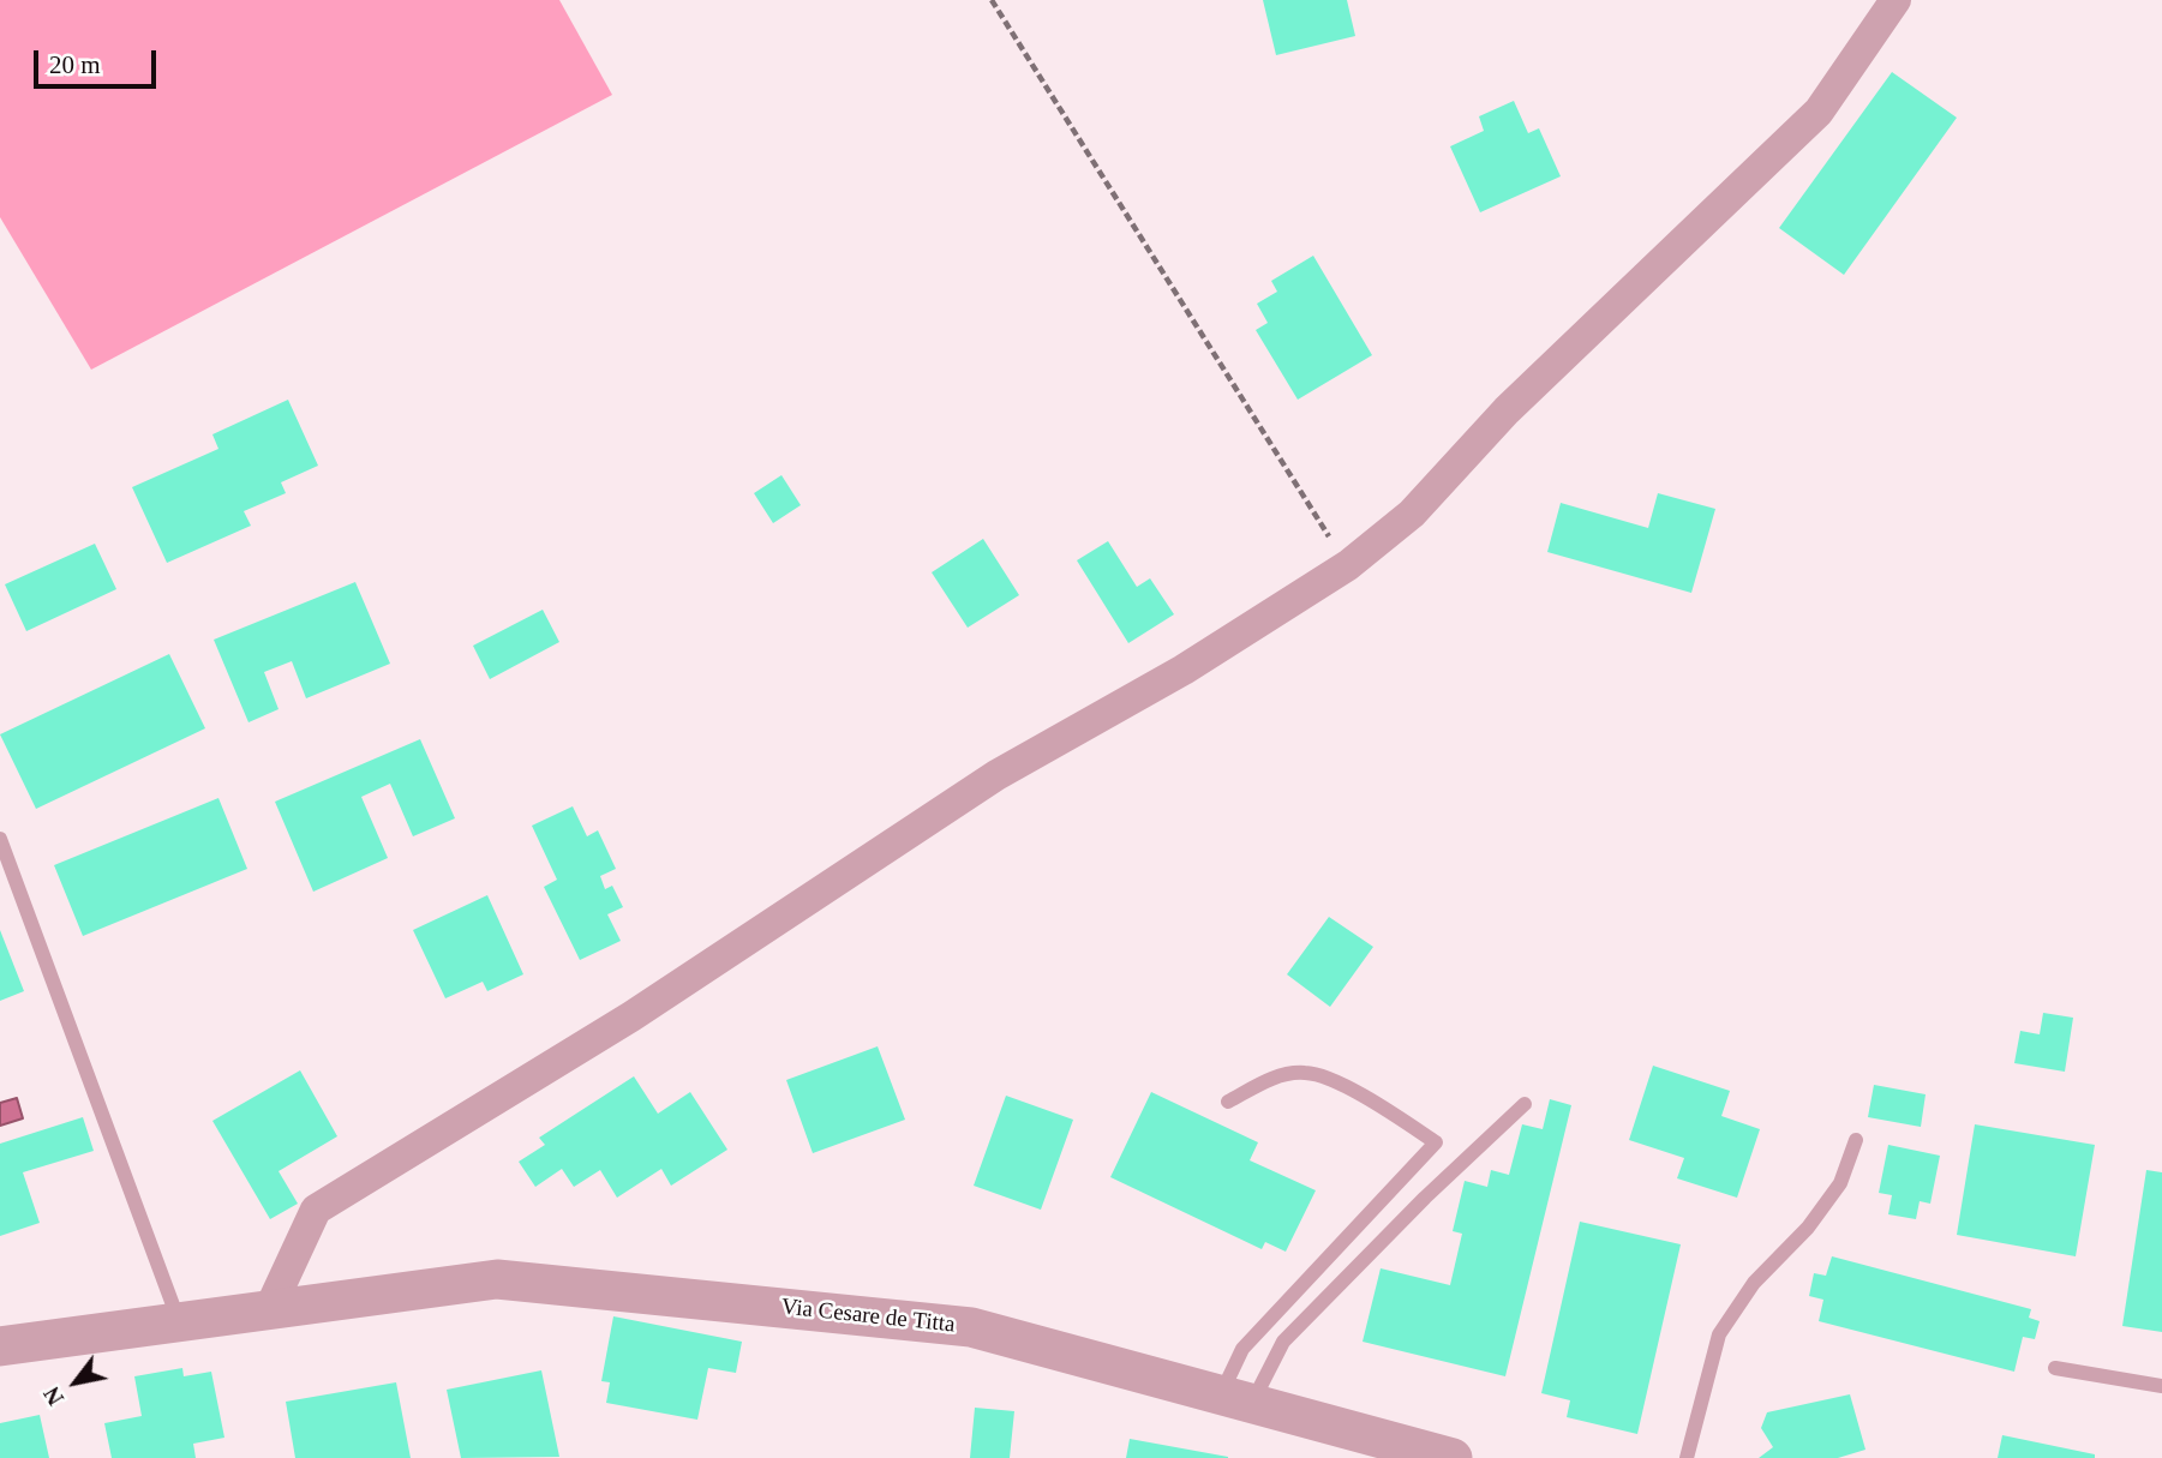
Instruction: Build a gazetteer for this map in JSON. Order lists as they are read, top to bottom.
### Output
{
  "streets": {
    "street": ["Via Cesare de Titta"]
  },
  "scale_bar": "20 m",
  "north": "bottom left"
}
